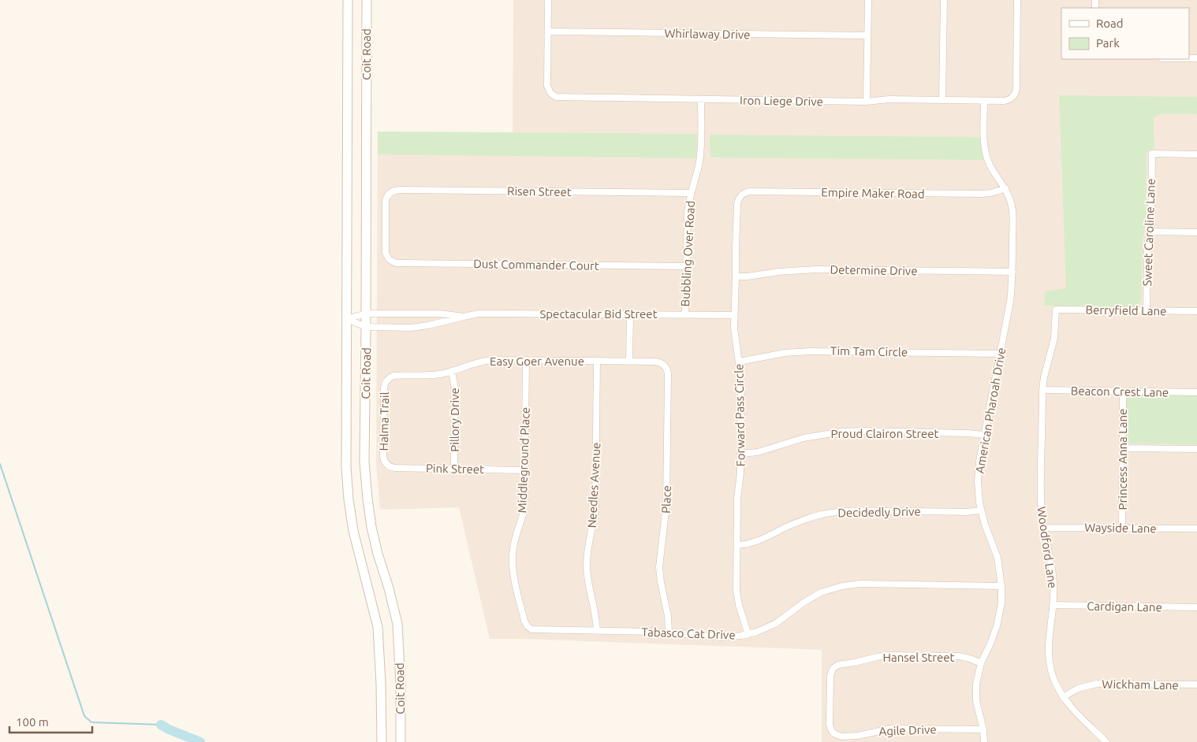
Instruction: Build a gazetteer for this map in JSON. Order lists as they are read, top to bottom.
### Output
{
  "streets": {
    "main road": ["Coit Road"],
    "street": [
      "Whirlaway Drive",
      "Iron Liege Drive",
      "Risen Street",
      "Empire Maker Road",
      "Sweet Caroline Lane",
      "Bubbling Over Road",
      "Dust Commander Court",
      "Determine Drive",
      "Berryfield Lane",
      "Spectacular Bid Street",
      "Tim Tam Circle",
      "Easy Goer Avenue",
      "Beacon Crest Lane",
      "American Pharoah Drive",
      "Forward Pass Circle",
      "Pillory Drive",
      "Halma Trail",
      "Proud Clairon Street",
      "Princess Anna Lane",
      "Middleground Place",
      "Pink Street",
      "Needles Avenue",
      "Place",
      "Decidedly Drive",
      "Wayside Lane",
      "Woodford Lane",
      "Cardigan Lane",
      "Tabasco Cat Drive",
      "Hansel Street",
      "Wickham Lane",
      "Agile Drive"
    ]
  },
  "crossings": [
    ["Whirlaway Drive", "Iron Liege Drive"],
    ["Coit Road", "Spectacular Bid Street"],
    ["Iron Liege Drive", "Bubbling Over Road"],
    ["Iron Liege Drive", "American Pharoah Drive"],
    ["Risen Street", "Bubbling Over Road"],
    ["Risen Street", "Dust Commander Court"],
    ["Empire Maker Road", "American Pharoah Drive"],
    ["Empire Maker Road", "Forward Pass Circle"],
    ["Sweet Caroline Lane", "Berryfield Lane"],
    ["Bubbling Over Road", "Dust Commander Court"],
    ["Bubbling Over Road", "Spectacular Bid Street"],
    ["Determine Drive", "American Pharoah Drive"],
    ["Determine Drive", "Forward Pass Circle"],
    ["Berryfield Lane", "Woodford Lane"],
    ["Spectacular Bid Street", "Forward Pass Circle"],
    ["Tim Tam Circle", "American Pharoah Drive"],
    ["Tim Tam Circle", "Forward Pass Circle"],
    ["Easy Goer Avenue", "Pillory Drive"],
    ["Easy Goer Avenue", "Halma Trail"],
    ["Easy Goer Avenue", "Middleground Place"],
    ["Easy Goer Avenue", "Needles Avenue"],
    ["Easy Goer Avenue", "Place"],
    ["Beacon Crest Lane", "Princess Anna Lane"],
    ["Beacon Crest Lane", "Woodford Lane"],
    ["American Pharoah Drive", "Proud Clairon Street"],
    ["American Pharoah Drive", "Decidedly Drive"],
    ["American Pharoah Drive", "Tabasco Cat Drive"],
    ["American Pharoah Drive", "Hansel Street"],
    ["American Pharoah Drive", "Agile Drive"],
    ["Forward Pass Circle", "Proud Clairon Street"],
    ["Forward Pass Circle", "Decidedly Drive"],
    ["Forward Pass Circle", "Tabasco Cat Drive"],
    ["Pillory Drive", "Pink Street"],
    ["Halma Trail", "Pink Street"],
    ["Princess Anna Lane", "Wayside Lane"],
    ["Middleground Place", "Pink Street"],
    ["Middleground Place", "Tabasco Cat Drive"],
    ["Needles Avenue", "Tabasco Cat Drive"],
    ["Place", "Tabasco Cat Drive"],
    ["Wayside Lane", "Woodford Lane"],
    ["Woodford Lane", "Cardigan Lane"],
    ["Woodford Lane", "Wickham Lane"],
    ["Hansel Street", "Agile Drive"]
  ],
  "legend": ["Road", "Park"],
  "scale_bar": "100 m"
}
